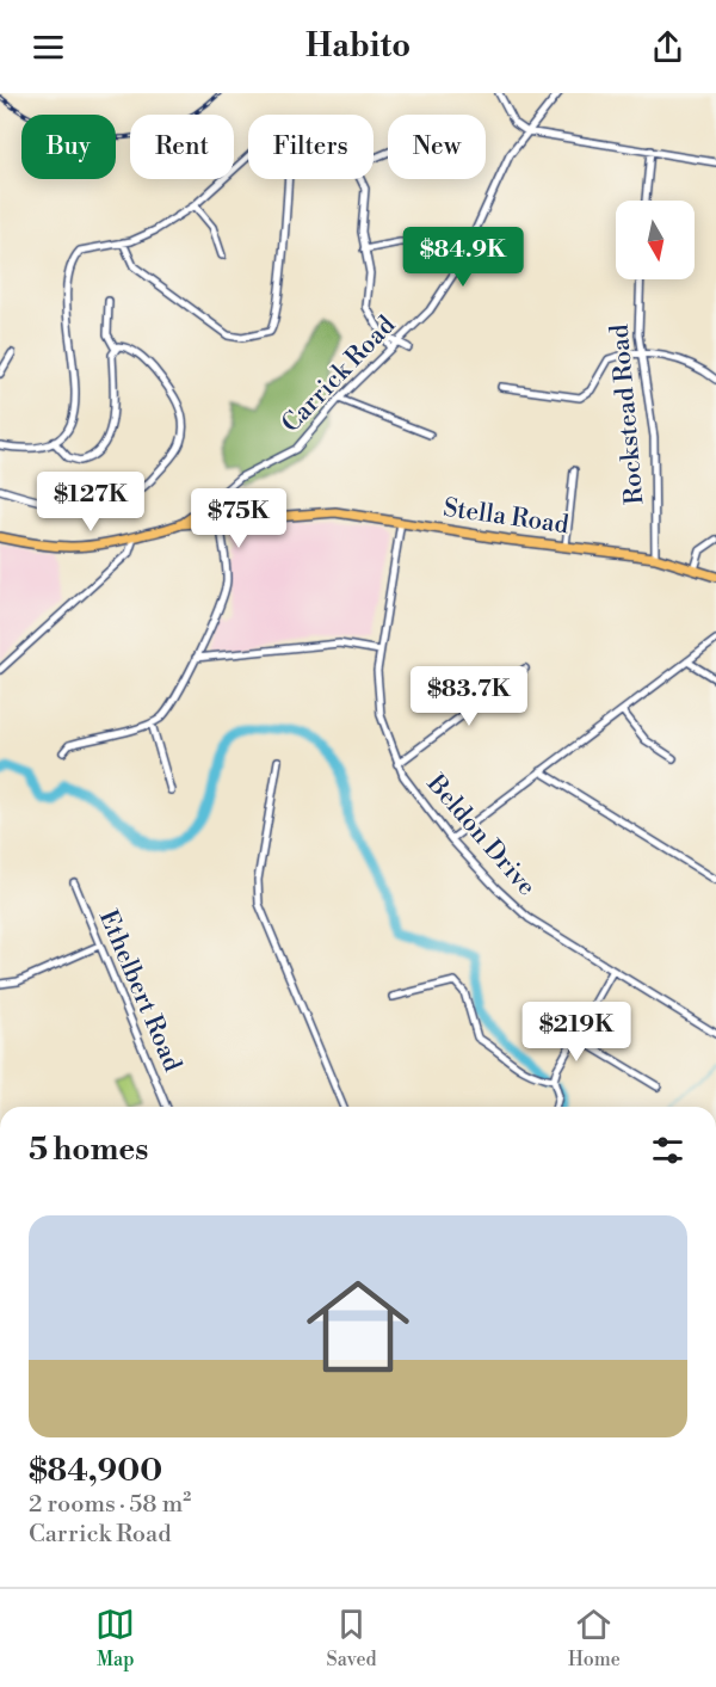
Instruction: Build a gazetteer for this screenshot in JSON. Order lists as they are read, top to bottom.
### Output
{
  "streets": {
    "main road": ["Stella Road"],
    "street": [
      "Carrick Road",
      "Rockstead Road",
      "Beldon Drive",
      "Ethelbert Road"
    ]
  },
  "crossings": [
    ["Rockstead Road", "Stella Road"],
    ["Stella Road", "Beldon Drive"]
  ],
  "north": "bottom",
  "page": {
    "header": "Habito",
    "chip": [
      "Buy",
      "Rent",
      "Filters",
      "New"
    ],
    "price": [
      "$84.9K",
      "$127K",
      "$75K",
      "$83.7K",
      "$219K"
    ],
    "heading": "5 homes",
    "list": [
      {
        "name": "$84,900",
        "note": "2 rooms · 58 m² · Carrick Road"
      }
    ],
    "tabs": ["Map", "Saved", "Home"]
  }
}
